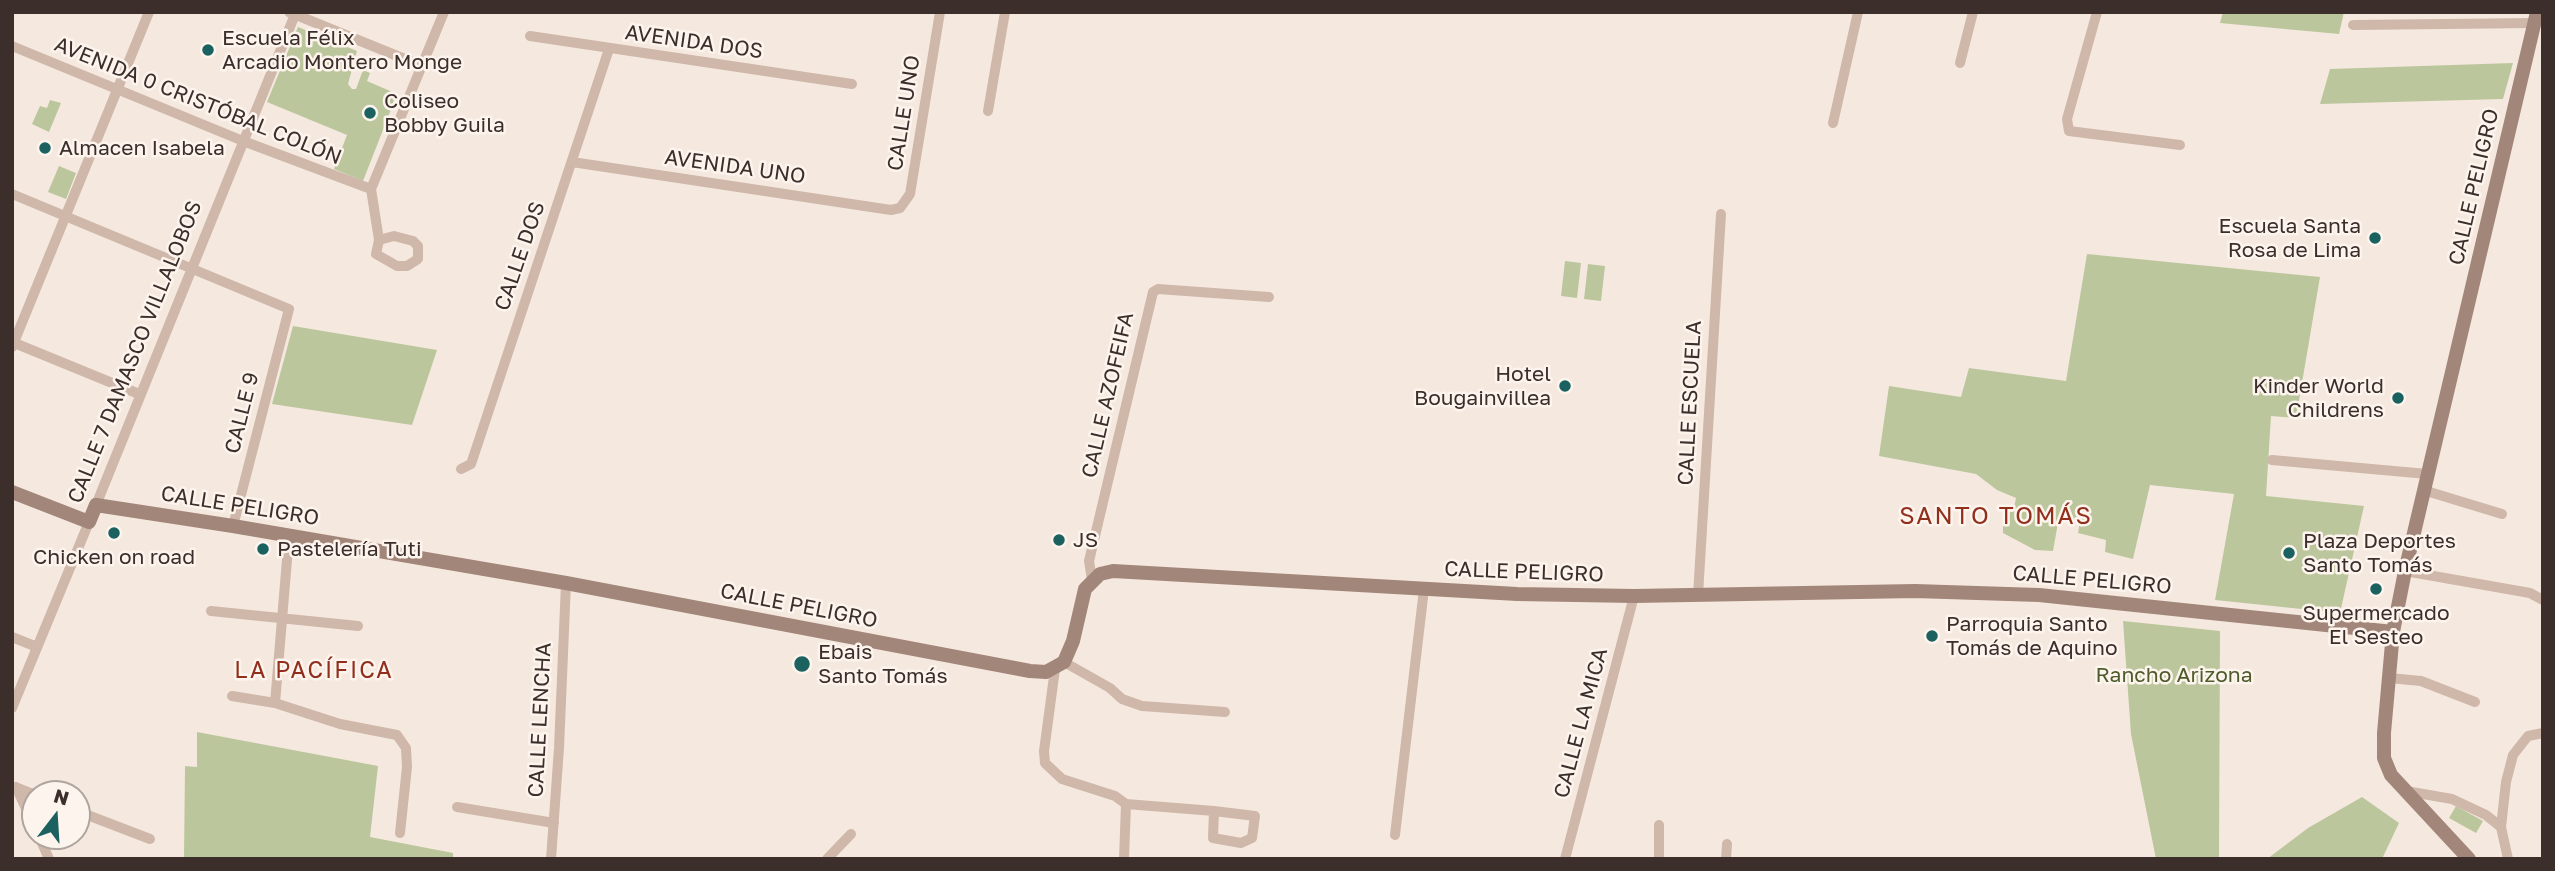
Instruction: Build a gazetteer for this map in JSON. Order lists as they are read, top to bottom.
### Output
{
  "streets": {
    "main road": ["CALLE PELIGRO", "CALLE 7 DAMASCO VILLALOBOS"],
    "street": [
      "AVENIDA DOS",
      "AVENIDA 0 CRISTÓBAL COLÓN",
      "CALLE UNO",
      "AVENIDA UNO",
      "CALLE DOS",
      "CALLE AZOFEIFA",
      "CALLE ESCUELA",
      "CALLE 9",
      "CALLE LENCHA",
      "CALLE LA MICA"
    ]
  },
  "crossings": [
    ["AVENIDA DOS", "CALLE DOS"],
    ["AVENIDA 0 CRISTÓBAL COLÓN", "CALLE 7 DAMASCO VILLALOBOS"],
    ["CALLE UNO", "AVENIDA UNO"],
    ["AVENIDA UNO", "CALLE DOS"],
    ["CALLE PELIGRO", "CALLE 7 DAMASCO VILLALOBOS"],
    ["CALLE PELIGRO", "CALLE AZOFEIFA"],
    ["CALLE PELIGRO", "CALLE ESCUELA"],
    ["CALLE PELIGRO", "CALLE 9"],
    ["CALLE PELIGRO", "CALLE LENCHA"],
    ["CALLE PELIGRO", "CALLE LA MICA"],
    ["CALLE 7 DAMASCO VILLALOBOS", "CALLE 9"]
  ],
  "districts": ["SANTO TOMÁS", "LA PACÍFICA"],
  "parks": ["Rancho Arizona"],
  "places": [
    "Escuela Félix Arcadio Montero Monge",
    "Coliseo Bobby Guila",
    "Almacen Isabela",
    "Escuela Santa Rosa de Lima",
    "Hotel Bougainvillea",
    "Kinder World Childrens",
    "Chicken on road",
    "JS",
    "Pastelería Tuti",
    "Plaza Deportes Santo Tomás",
    "Supermercado El Sesteo",
    "Parroquia Santo Tomás de Aquino",
    "Ebais Santo Tomás"
  ],
  "north": "top"
}
